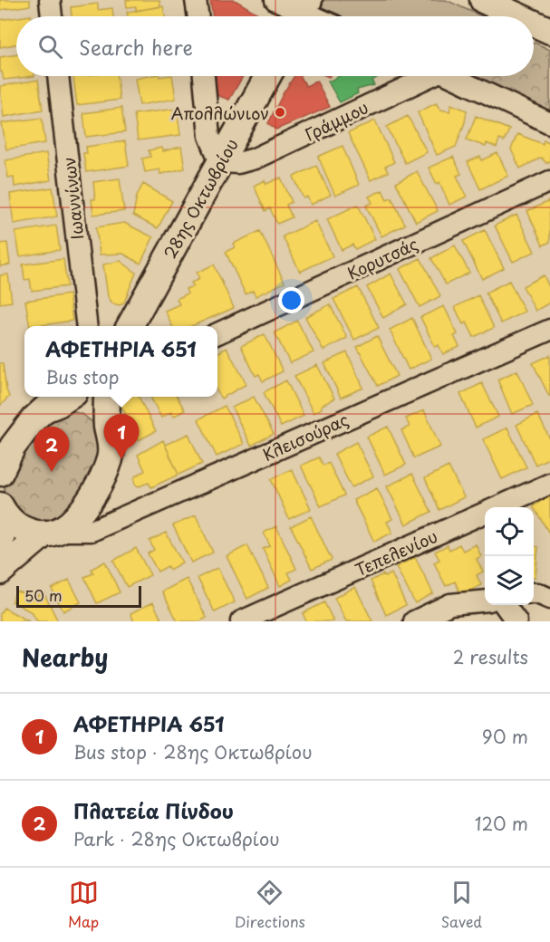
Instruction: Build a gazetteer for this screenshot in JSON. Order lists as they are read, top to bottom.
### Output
{
  "streets": {
    "main road": ["28ης Οκτωβρίου"],
    "street": [
      "Γράμμου",
      "Ιωαννίνων",
      "Κορυτσάς",
      "Κλεισούρας",
      "Τεπελενίου"
    ]
  },
  "crossings": [
    ["Γράμμου", "28ης Οκτωβρίου"]
  ],
  "places": ["Απολλώνιον"],
  "scale_bar": "50 m",
  "page": {
    "search": "Search here",
    "popup": ["ΑΦΕΤΗΡΙΑ 651", "Bus stop"],
    "pins": ["1", "2"],
    "scale": "50 m",
    "heading": ["Nearby", "2 results"],
    "list": [
      {
        "mark": "1",
        "name": "ΑΦΕΤΗΡΙΑ 651",
        "note": "Bus stop · 28ης Οκτωβρίου",
        "value": "90 m"
      },
      {
        "mark": "2",
        "name": "Πλατεία Πίνδου",
        "note": "Park · 28ης Οκτωβρίου",
        "value": "120 m"
      }
    ],
    "nav": ["Map", "Directions", "Saved"]
  }
}
